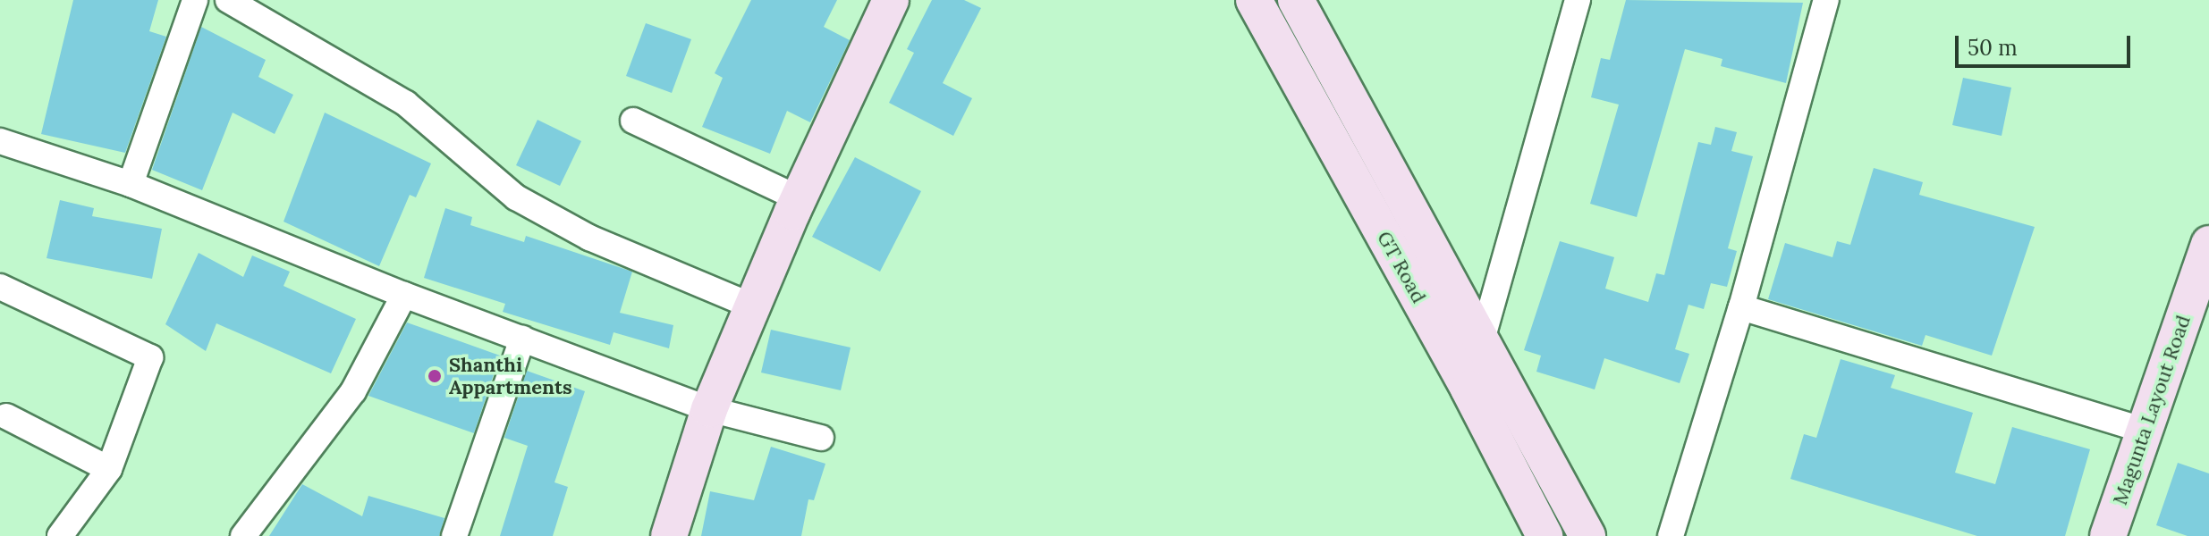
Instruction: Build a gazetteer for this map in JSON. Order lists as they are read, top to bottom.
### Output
{
  "streets": {
    "main road": ["GT Road", "Magunta Layout Road"]
  },
  "places": ["Shanthi Appartments"],
  "scale_bar": "50 m"
}
